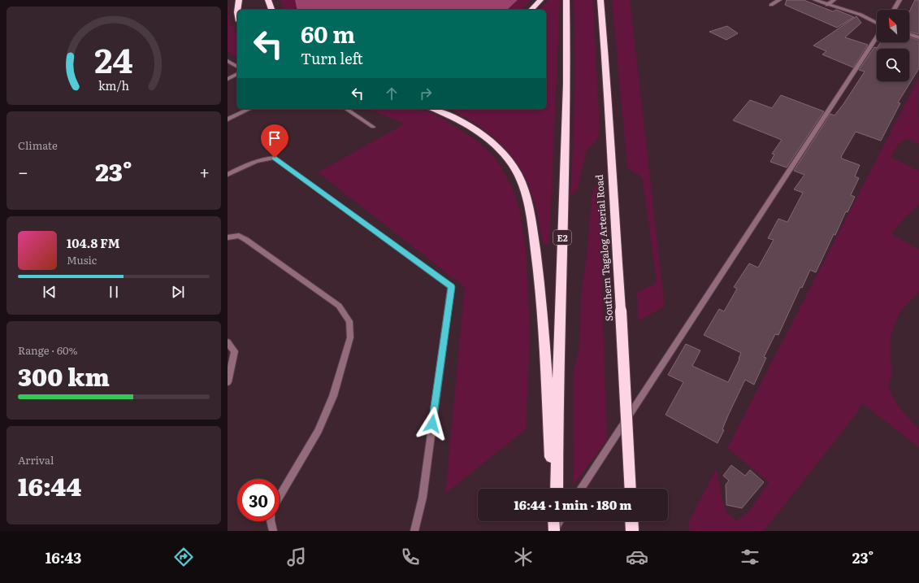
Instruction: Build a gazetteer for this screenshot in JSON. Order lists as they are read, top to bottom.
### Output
{
  "streets": {
    "highway": ["E2", "Southern Tagalog Arterial Road"]
  },
  "north": "top left",
  "page": {
    "turn": ["60 m", "Turn left"],
    "tile": [
      "Climate",
      ["Range · 60%", "300 km"],
      ["Arrival", "16:44"]
    ],
    "heat": ["−", "23°", "+"],
    "song": ["104.8 FM", "Music"],
    "limit": "30",
    "trip": "16:44 · 1 min · 180 m",
    "tabs": ["16:43", "23°"],
    "gauge": ["24", "km/h"]
  }
}
